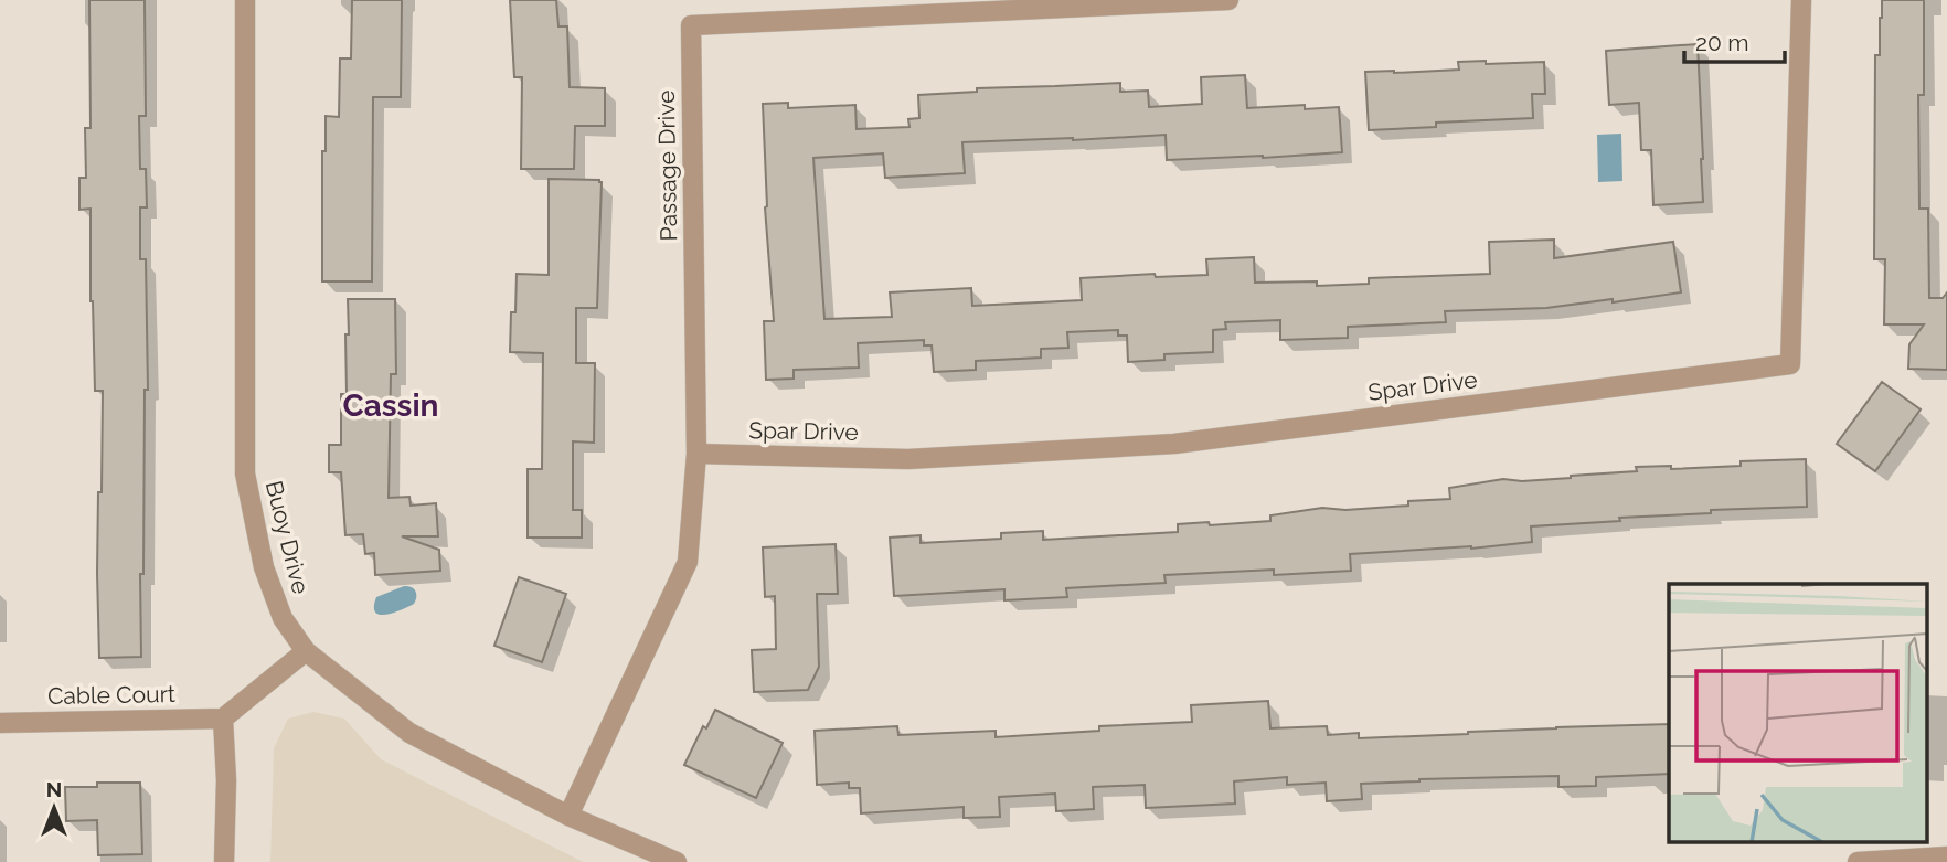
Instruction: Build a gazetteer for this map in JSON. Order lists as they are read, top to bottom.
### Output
{
  "streets": {
    "street": [
      "Passage Drive",
      "Spar Drive",
      "Buoy Drive",
      "Cable Court"
    ]
  },
  "crossings": [
    ["Passage Drive", "Spar Drive"],
    ["Passage Drive", "Buoy Drive"]
  ],
  "districts": ["Cassin"],
  "scale_bar": "20 m",
  "north": "top"
}
